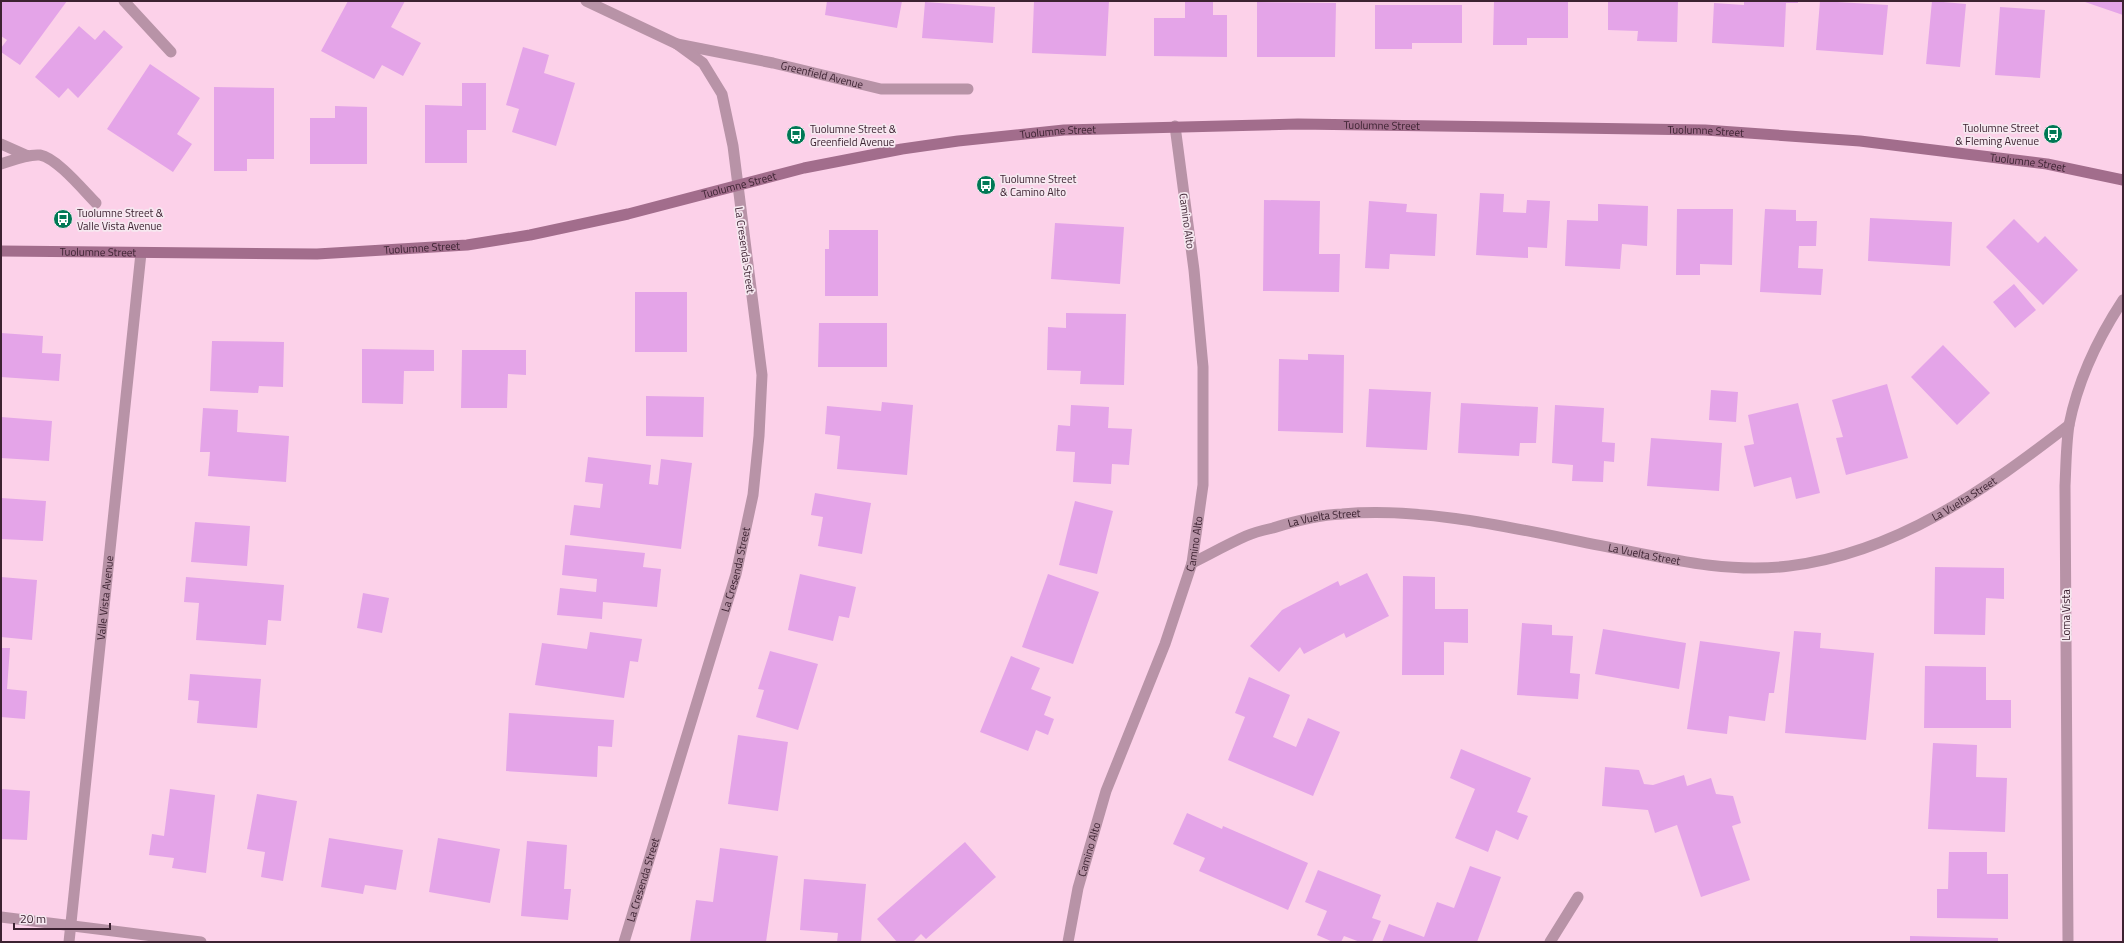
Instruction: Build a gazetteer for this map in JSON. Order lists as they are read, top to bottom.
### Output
{
  "streets": {
    "main road": ["Tuolumne Street"],
    "street": [
      "Greenfield Avenue",
      "Camino Alto",
      "La Cresenda Street",
      "La Vuelta Street",
      "Valle Vista Avenue",
      "Loma Vista"
    ]
  },
  "crossings": [
    ["Greenfield Avenue", "Tuolumne Street"],
    ["Greenfield Avenue", "La Cresenda Street"],
    ["Tuolumne Street", "Camino Alto"],
    ["Tuolumne Street", "La Cresenda Street"],
    ["Tuolumne Street", "Valle Vista Avenue"],
    ["Camino Alto", "La Vuelta Street"],
    ["La Vuelta Street", "Loma Vista"]
  ],
  "places": {
    "bus stop": [
      "Tuolumne Street & Fleming Avenue",
      "Tuolumne Street & Greenfield Avenue",
      "Tuolumne Street & Camino Alto",
      "Tuolumne Street & Valle Vista Avenue"
    ]
  },
  "scale_bar": "20 m"
}
